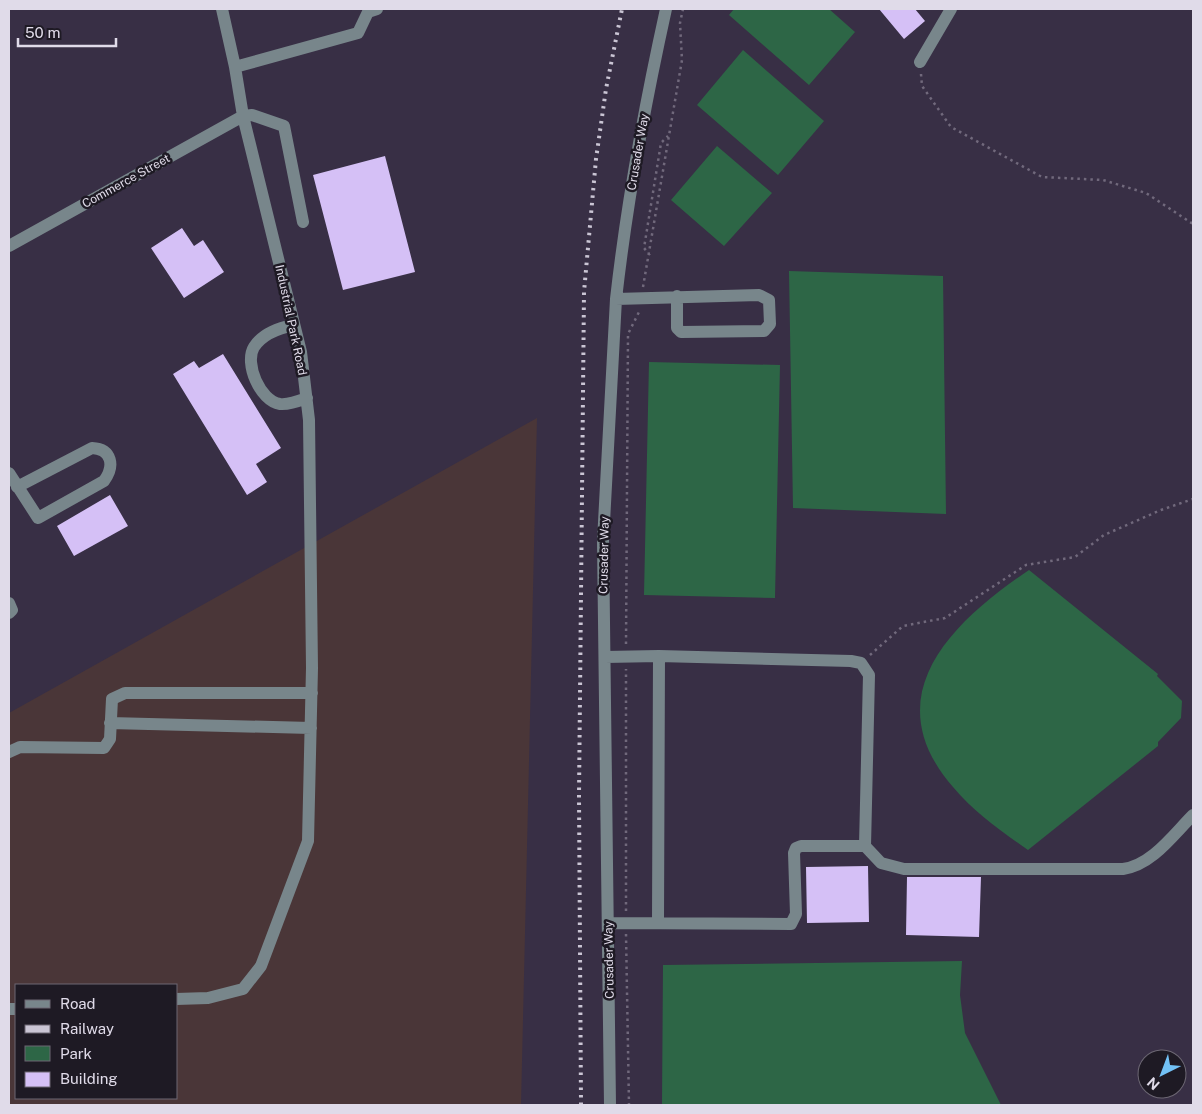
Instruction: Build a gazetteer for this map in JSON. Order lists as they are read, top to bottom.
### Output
{
  "streets": {
    "street": ["Crusader Way", "Commerce Street", "Industrial Park Road"]
  },
  "crossings": [
    ["Commerce Street", "Industrial Park Road"]
  ],
  "legend": [
    "Road",
    "Railway",
    "Park",
    "Building"
  ],
  "scale_bar": "50 m",
  "north": "bottom left"
}
